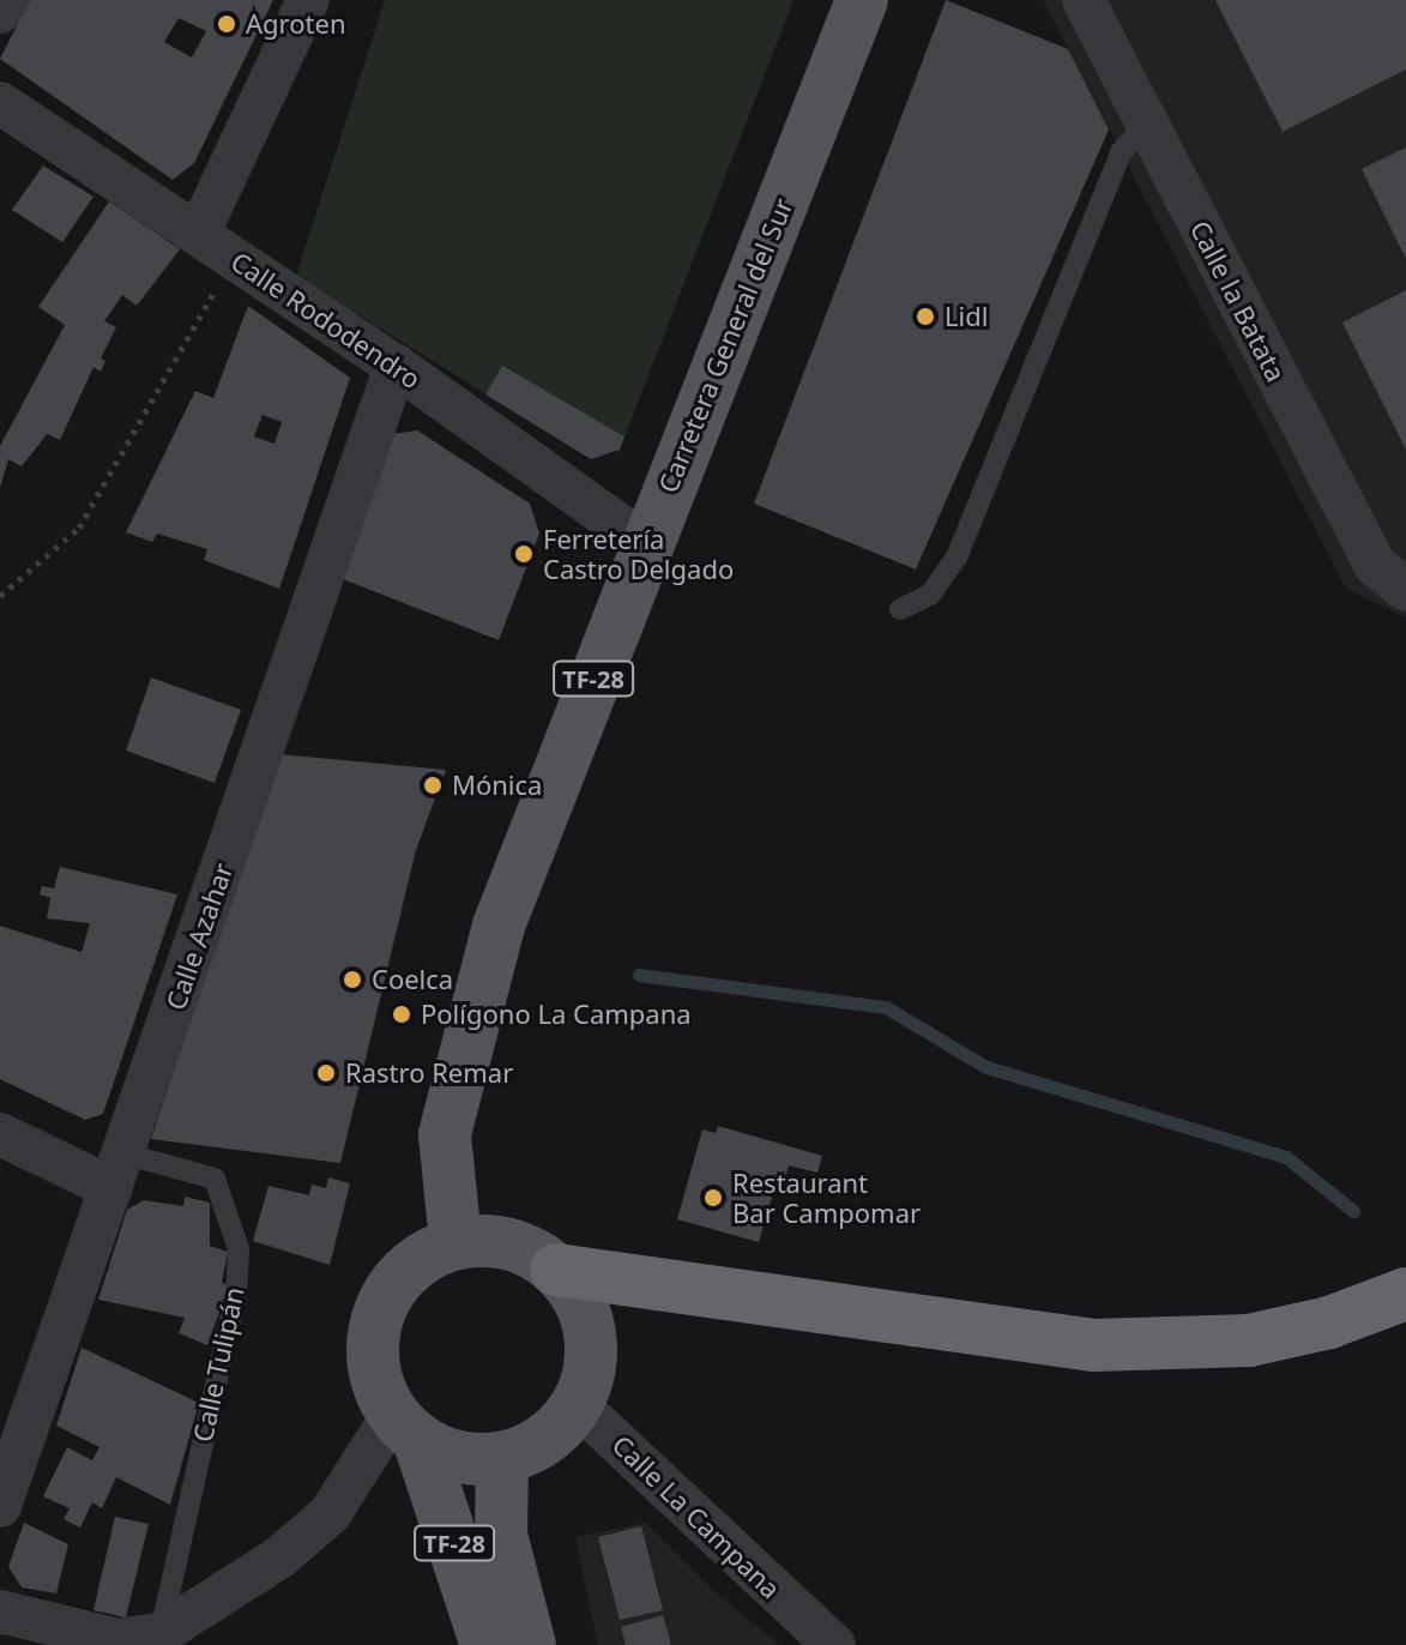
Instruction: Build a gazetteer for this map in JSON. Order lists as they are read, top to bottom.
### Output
{
  "streets": {
    "main road": ["Carretera General del Sur", "TF-28"],
    "street": [
      "Calle la Batata",
      "Calle Rododendro",
      "Calle Azahar",
      "Calle La Campana"
    ],
    "lane": ["Calle Tulipán"]
  },
  "crossings": [
    ["Calle Rododendro", "Carretera General del Sur"],
    ["Calle Rododendro", "Calle Azahar"],
    ["Carretera General del Sur", "TF-28"],
    ["Carretera General del Sur", "Calle La Campana"],
    ["TF-28", "Calle La Campana"],
    ["Calle Azahar", "Calle Tulipán"]
  ],
  "places": [
    "Agroten",
    "Lidl",
    "Ferretería Castro Delgado",
    "Mónica",
    "Coelca",
    "Polígono La Campana",
    "Rastro Remar",
    "Restaurant Bar Campomar"
  ]
}
